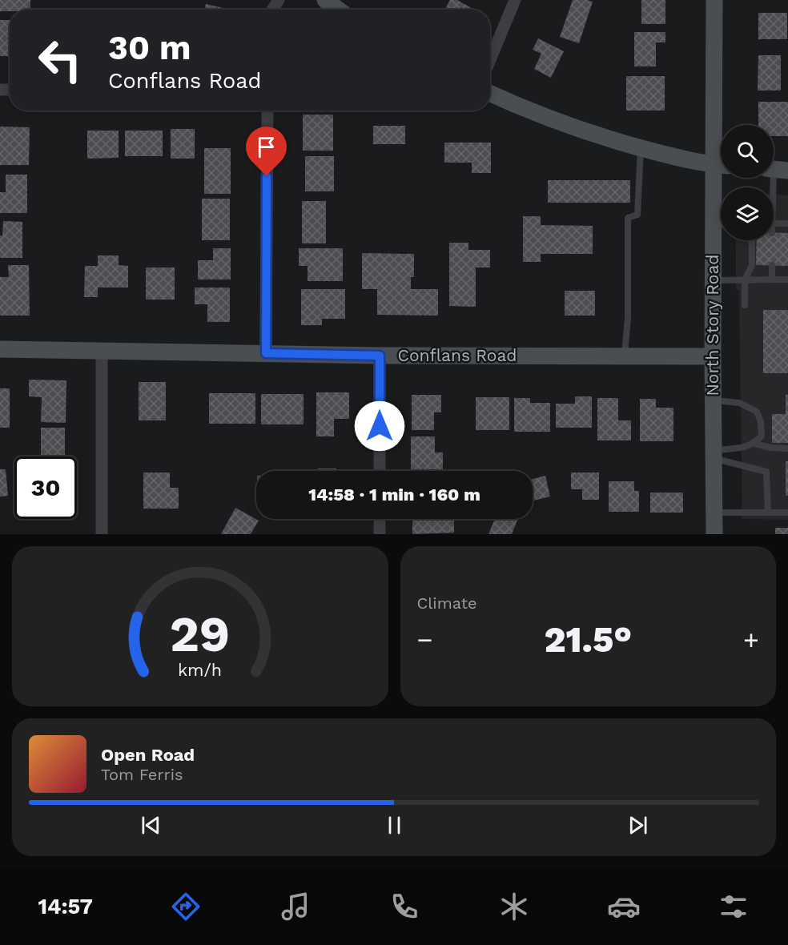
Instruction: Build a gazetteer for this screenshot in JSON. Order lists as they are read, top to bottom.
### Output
{
  "streets": {
    "main road": ["North Story Road", "Conflans Road"]
  },
  "crossings": [
    ["North Story Road", "Conflans Road"]
  ],
  "page": {
    "turn": ["30 m", "Conflans Road"],
    "limit": "30",
    "trip": "14:58 · 1 min · 160 m",
    "tile": "Climate",
    "heat": ["−", "21.5°", "+"],
    "song": ["Open Road", "Tom Ferris"],
    "tabs": "14:57",
    "gauge": ["29", "km/h"]
  }
}
